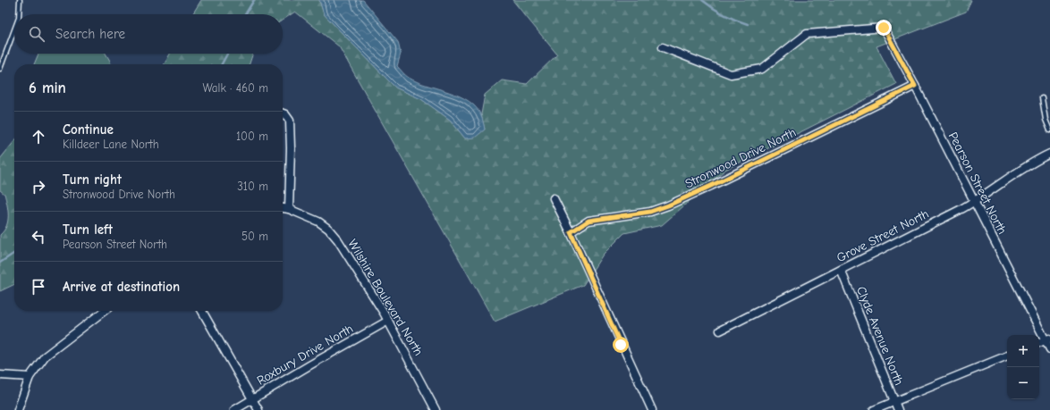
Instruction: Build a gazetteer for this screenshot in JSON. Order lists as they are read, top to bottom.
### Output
{
  "streets": {
    "street": [
      "Stronwood Drive North",
      "Pearson Street North",
      "Grove Street North",
      "Wilshire Boulevard North",
      "Clyde Avenue North",
      "Roxbury Drive North"
    ]
  },
  "crossings": [
    ["Stronwood Drive North", "Pearson Street North"],
    ["Pearson Street North", "Grove Street North"],
    ["Grove Street North", "Clyde Avenue North"],
    ["Wilshire Boulevard North", "Roxbury Drive North"]
  ],
  "page": {
    "search": "Search here",
    "heading": ["6 min", "Walk · 460 m"],
    "list": [
      ["Continue", "Killdeer Lane North", "100 m"],
      ["Turn right", "Stronwood Drive North", "310 m"],
      ["Turn left", "Pearson Street North", "50 m"],
      "Arrive at destination"
    ],
    "map_buttons": ["+", "−"]
  }
}
